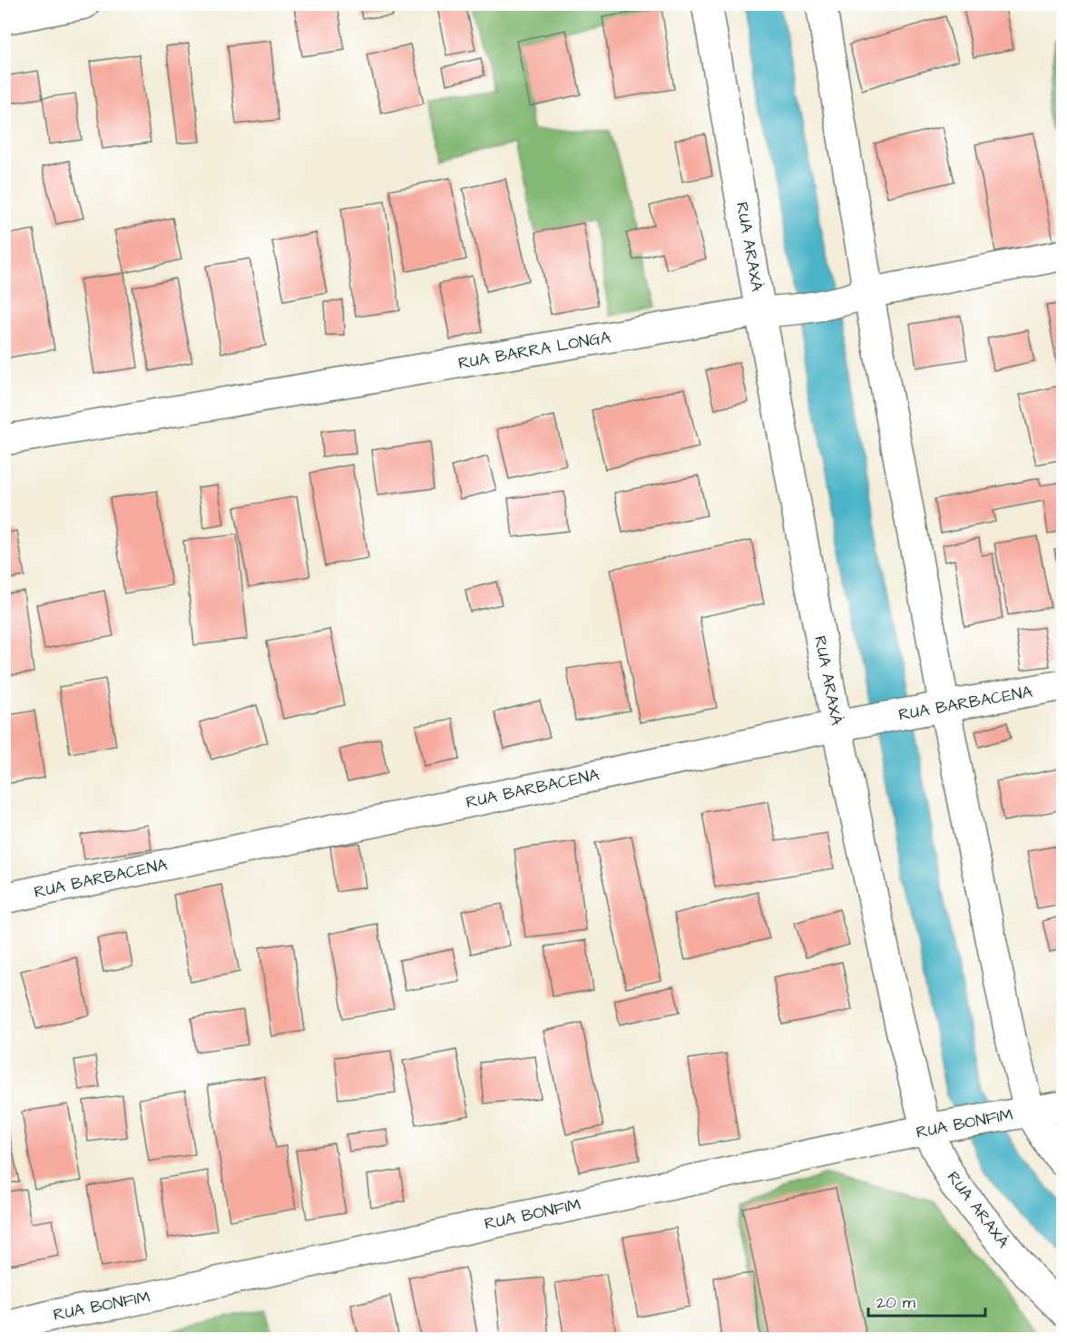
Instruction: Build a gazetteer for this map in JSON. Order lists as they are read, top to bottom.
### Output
{
  "streets": {
    "street": [
      "RUA ARAXÁ",
      "RUA BARRA LONGA",
      "RUA BARBACENA",
      "RUA BONFIM"
    ]
  },
  "crossings": [
    ["RUA ARAXÁ", "RUA BARRA LONGA"],
    ["RUA ARAXÁ", "RUA BARBACENA"],
    ["RUA ARAXÁ", "RUA BONFIM"]
  ],
  "scale_bar": "20 m"
}
